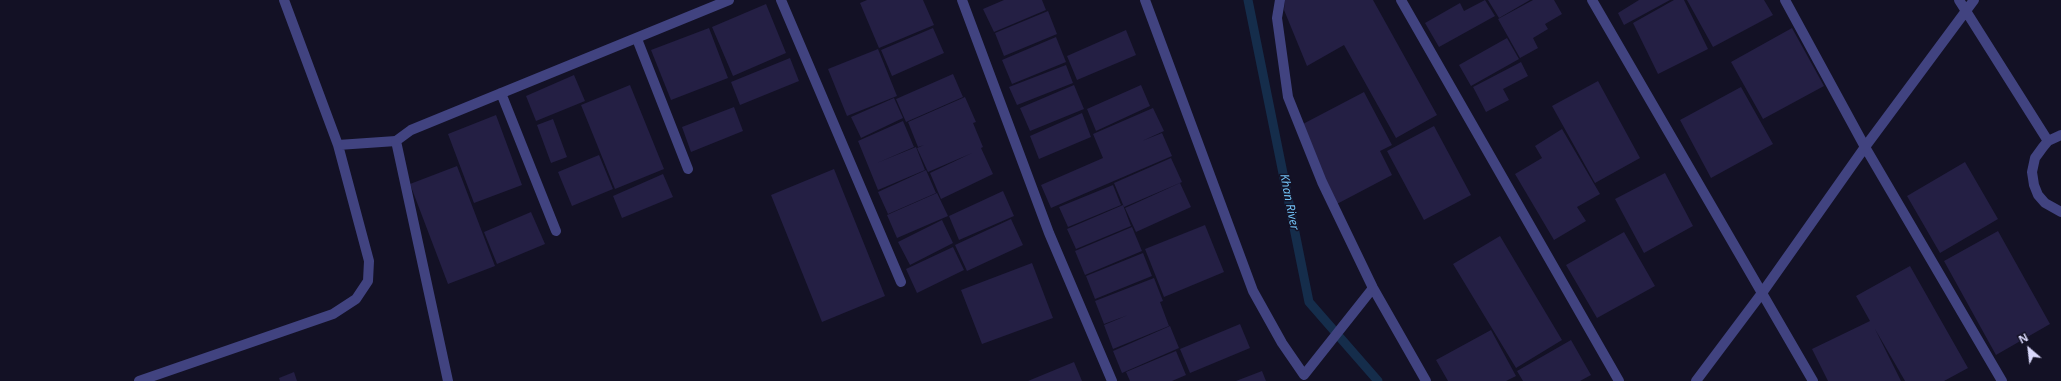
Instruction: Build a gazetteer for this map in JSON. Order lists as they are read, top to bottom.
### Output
{
  "water": ["Khan River"],
  "north": "top left"
}
